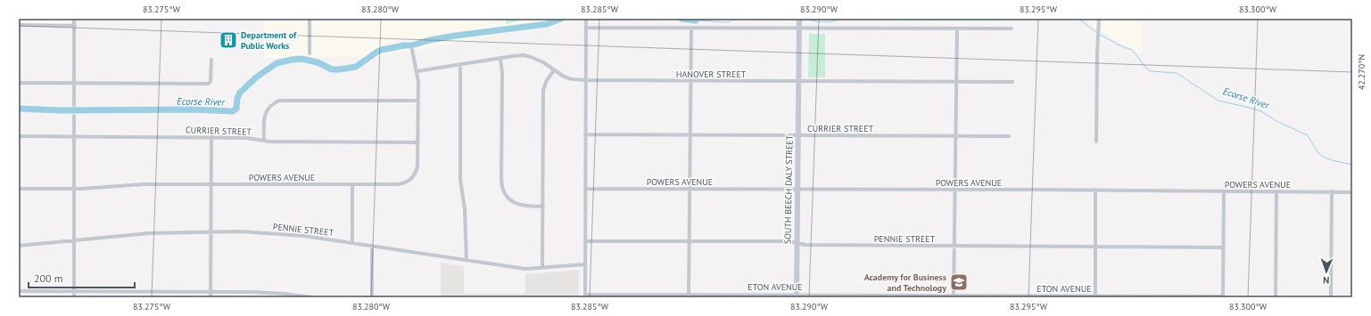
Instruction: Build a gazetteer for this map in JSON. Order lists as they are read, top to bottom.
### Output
{
  "streets": {
    "main road": ["SOUTH BEECH DALY STREET"],
    "street": [
      "HANOVER STREET",
      "CURRIER STREET",
      "POWERS AVENUE",
      "PENNIE STREET",
      "ETON AVENUE"
    ]
  },
  "crossings": [
    ["HANOVER STREET", "POWERS AVENUE"],
    ["HANOVER STREET", "SOUTH BEECH DALY STREET"],
    ["CURRIER STREET", "POWERS AVENUE"],
    ["CURRIER STREET", "SOUTH BEECH DALY STREET"],
    ["POWERS AVENUE", "SOUTH BEECH DALY STREET"],
    ["SOUTH BEECH DALY STREET", "PENNIE STREET"],
    ["SOUTH BEECH DALY STREET", "ETON AVENUE"]
  ],
  "water": ["Ecorse River"],
  "places": {
    "building": ["Department of Public Works"],
    "school or university": ["Academy for Business and Technology"]
  },
  "scale_bar": "200 m",
  "north": "bottom",
  "coordinates": [
    "83.275°W",
    "83.280°W",
    "83.285°W",
    "83.290°W",
    "83.295°W",
    "83.300°W",
    "42.270°N"
  ]
}
